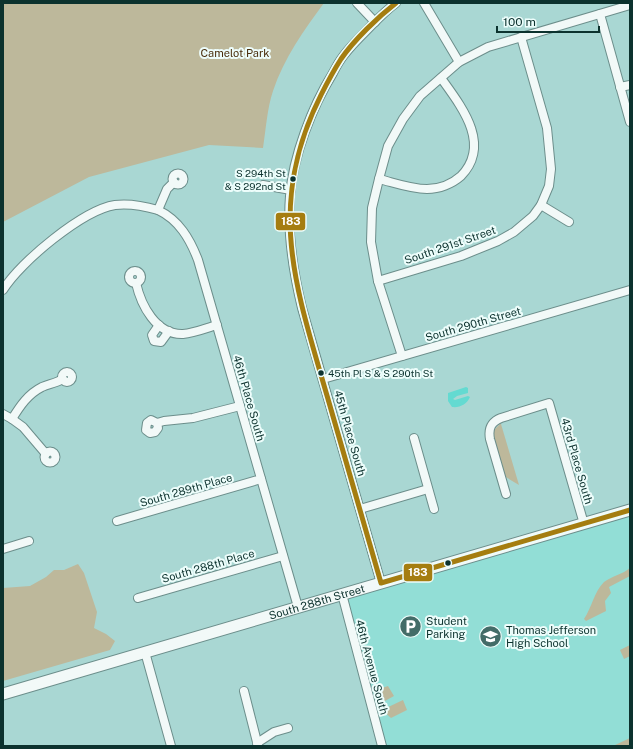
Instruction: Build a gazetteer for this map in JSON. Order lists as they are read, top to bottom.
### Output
{
  "streets": {
    "main road": ["South 288th Street"],
    "street": [
      "South 291st Street",
      "South 290th Street",
      "46th Place South",
      "45th Place South",
      "43rd Place South",
      "South 289th Place",
      "South 288th Place",
      "46th Avenue South"
    ]
  },
  "crossings": [
    ["South 290th Street", "45th Place South"],
    ["46th Place South", "South 289th Place"],
    ["46th Place South", "South 288th Place"],
    ["46th Place South", "South 288th Street"],
    ["45th Place South", "South 288th Street"],
    ["43rd Place South", "South 288th Street"],
    ["South 288th Street", "46th Avenue South"]
  ],
  "parks": ["Camelot Park"],
  "places": {
    "other": ["S 294th St & S 292nd St", "45th Pl S & S 290th St"],
    "parking": ["Student Parking"],
    "school or university": ["Thomas Jefferson High School"]
  },
  "lines": ["transit line 183"],
  "scale_bar": "100 m"
}
